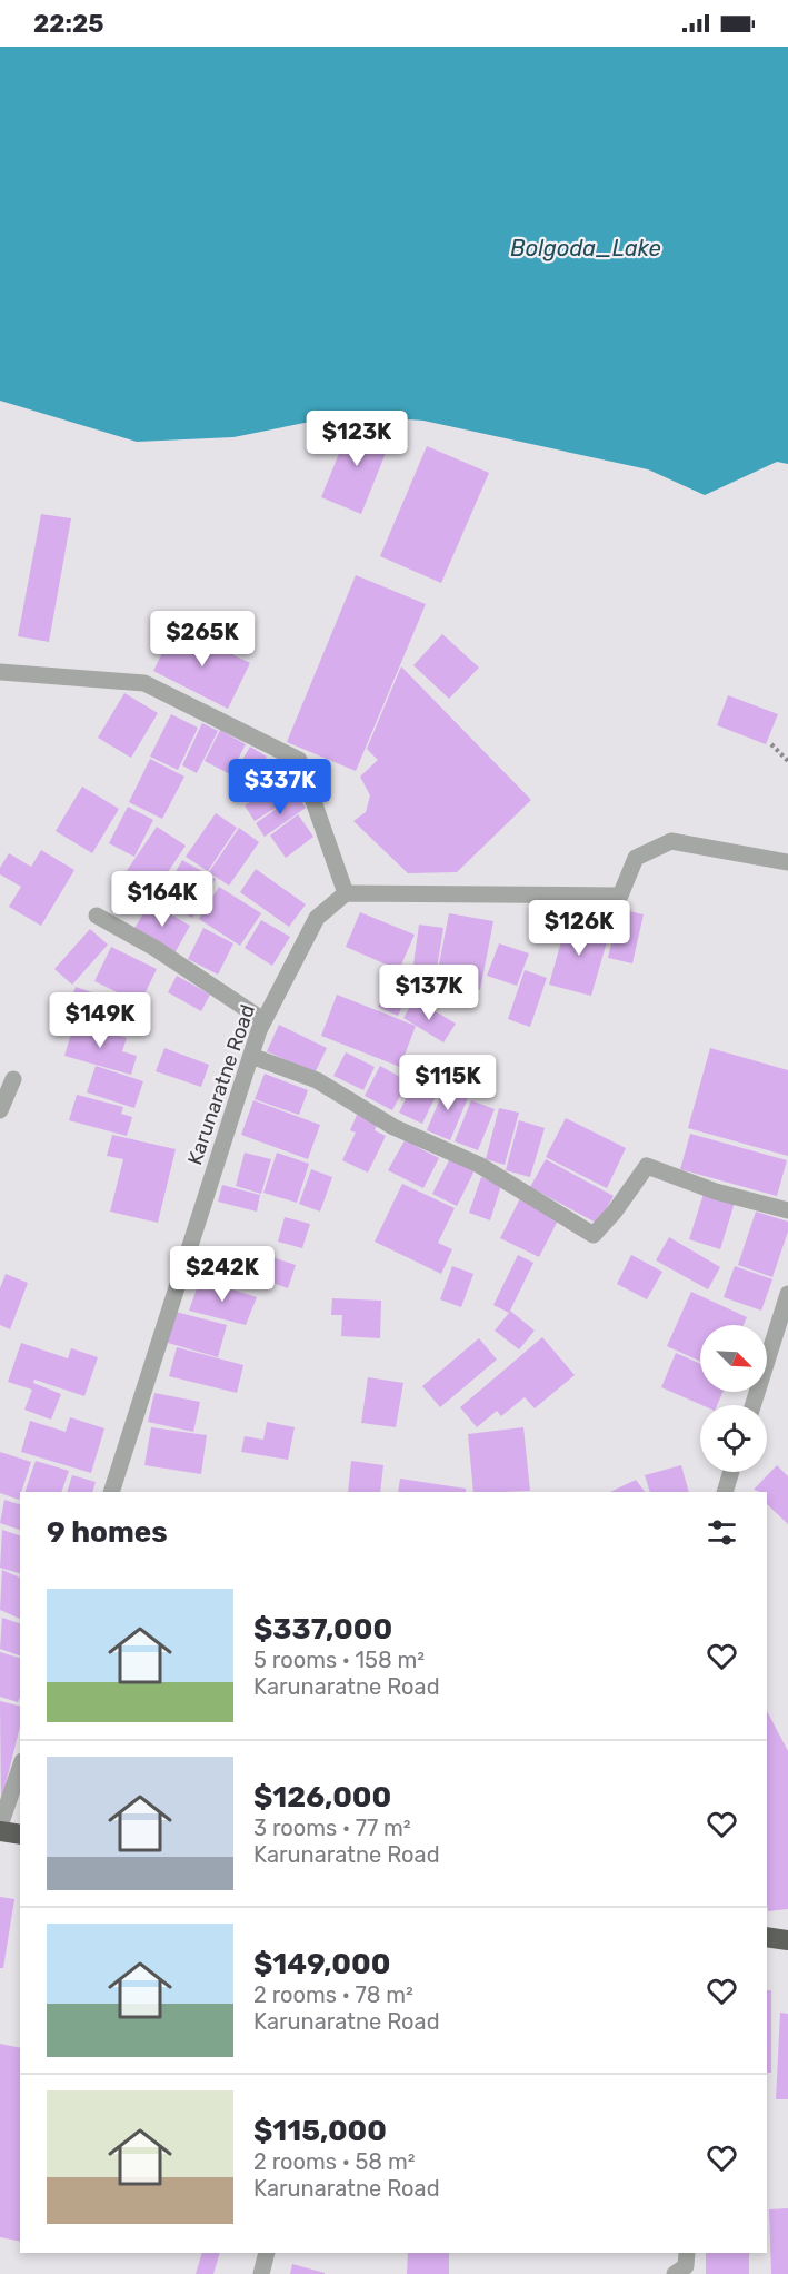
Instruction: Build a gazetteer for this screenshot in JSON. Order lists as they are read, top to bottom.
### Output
{
  "streets": {
    "street": ["Karunaratne Road"]
  },
  "water": ["Bolgoda_Lake"],
  "north": "bottom right",
  "page": {
    "status": "22:25",
    "price": [
      "$123K",
      "$265K",
      "$337K",
      "$164K",
      "$126K",
      "$137K",
      "$149K",
      "$115K",
      "$242K"
    ],
    "heading": "9 homes",
    "list": [
      {
        "name": "$337,000",
        "note": "5 rooms · 158 m² · Karunaratne Road"
      },
      {
        "name": "$126,000",
        "note": "3 rooms · 77 m² · Karunaratne Road"
      },
      {
        "name": "$149,000",
        "note": "2 rooms · 78 m² · Karunaratne Road"
      },
      {
        "name": "$115,000",
        "note": "2 rooms · 58 m² · Karunaratne Road"
      }
    ]
  }
}
